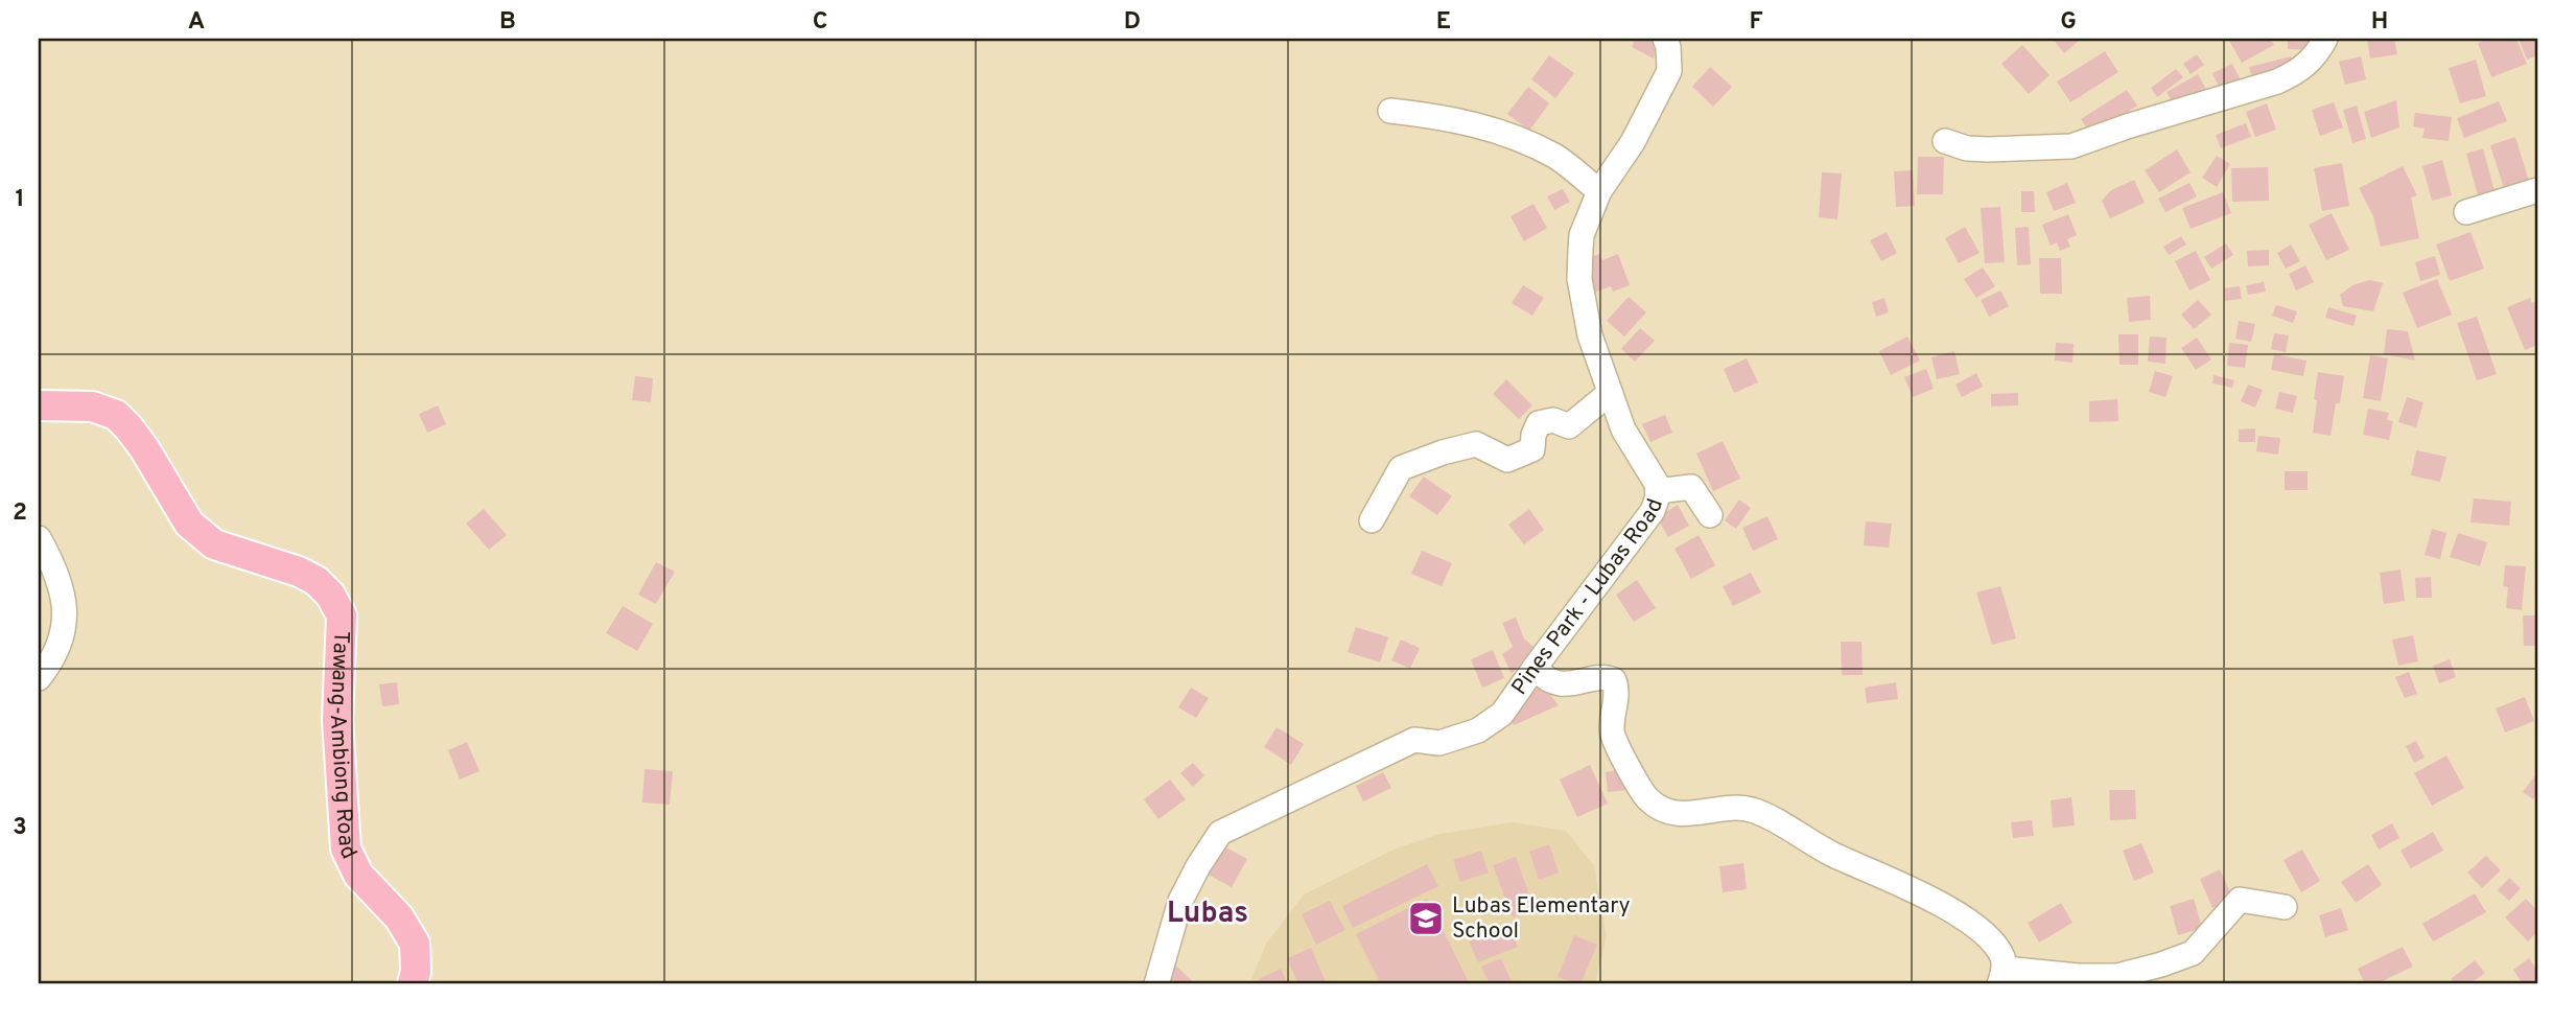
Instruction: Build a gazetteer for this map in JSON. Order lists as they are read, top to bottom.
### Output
{
  "streets": {
    "main road": ["Tawang-Ambiong Road"],
    "street": ["Pines Park - Lubas Road"]
  },
  "districts": ["Lubas"],
  "places": {
    "school or university": ["Lubas Elementary School"]
  },
  "grid": {
    "columns": [
      "A",
      "B",
      "C",
      "D",
      "E",
      "F",
      "G",
      "H"
    ],
    "rows": ["1", "2", "3"]
  }
}
